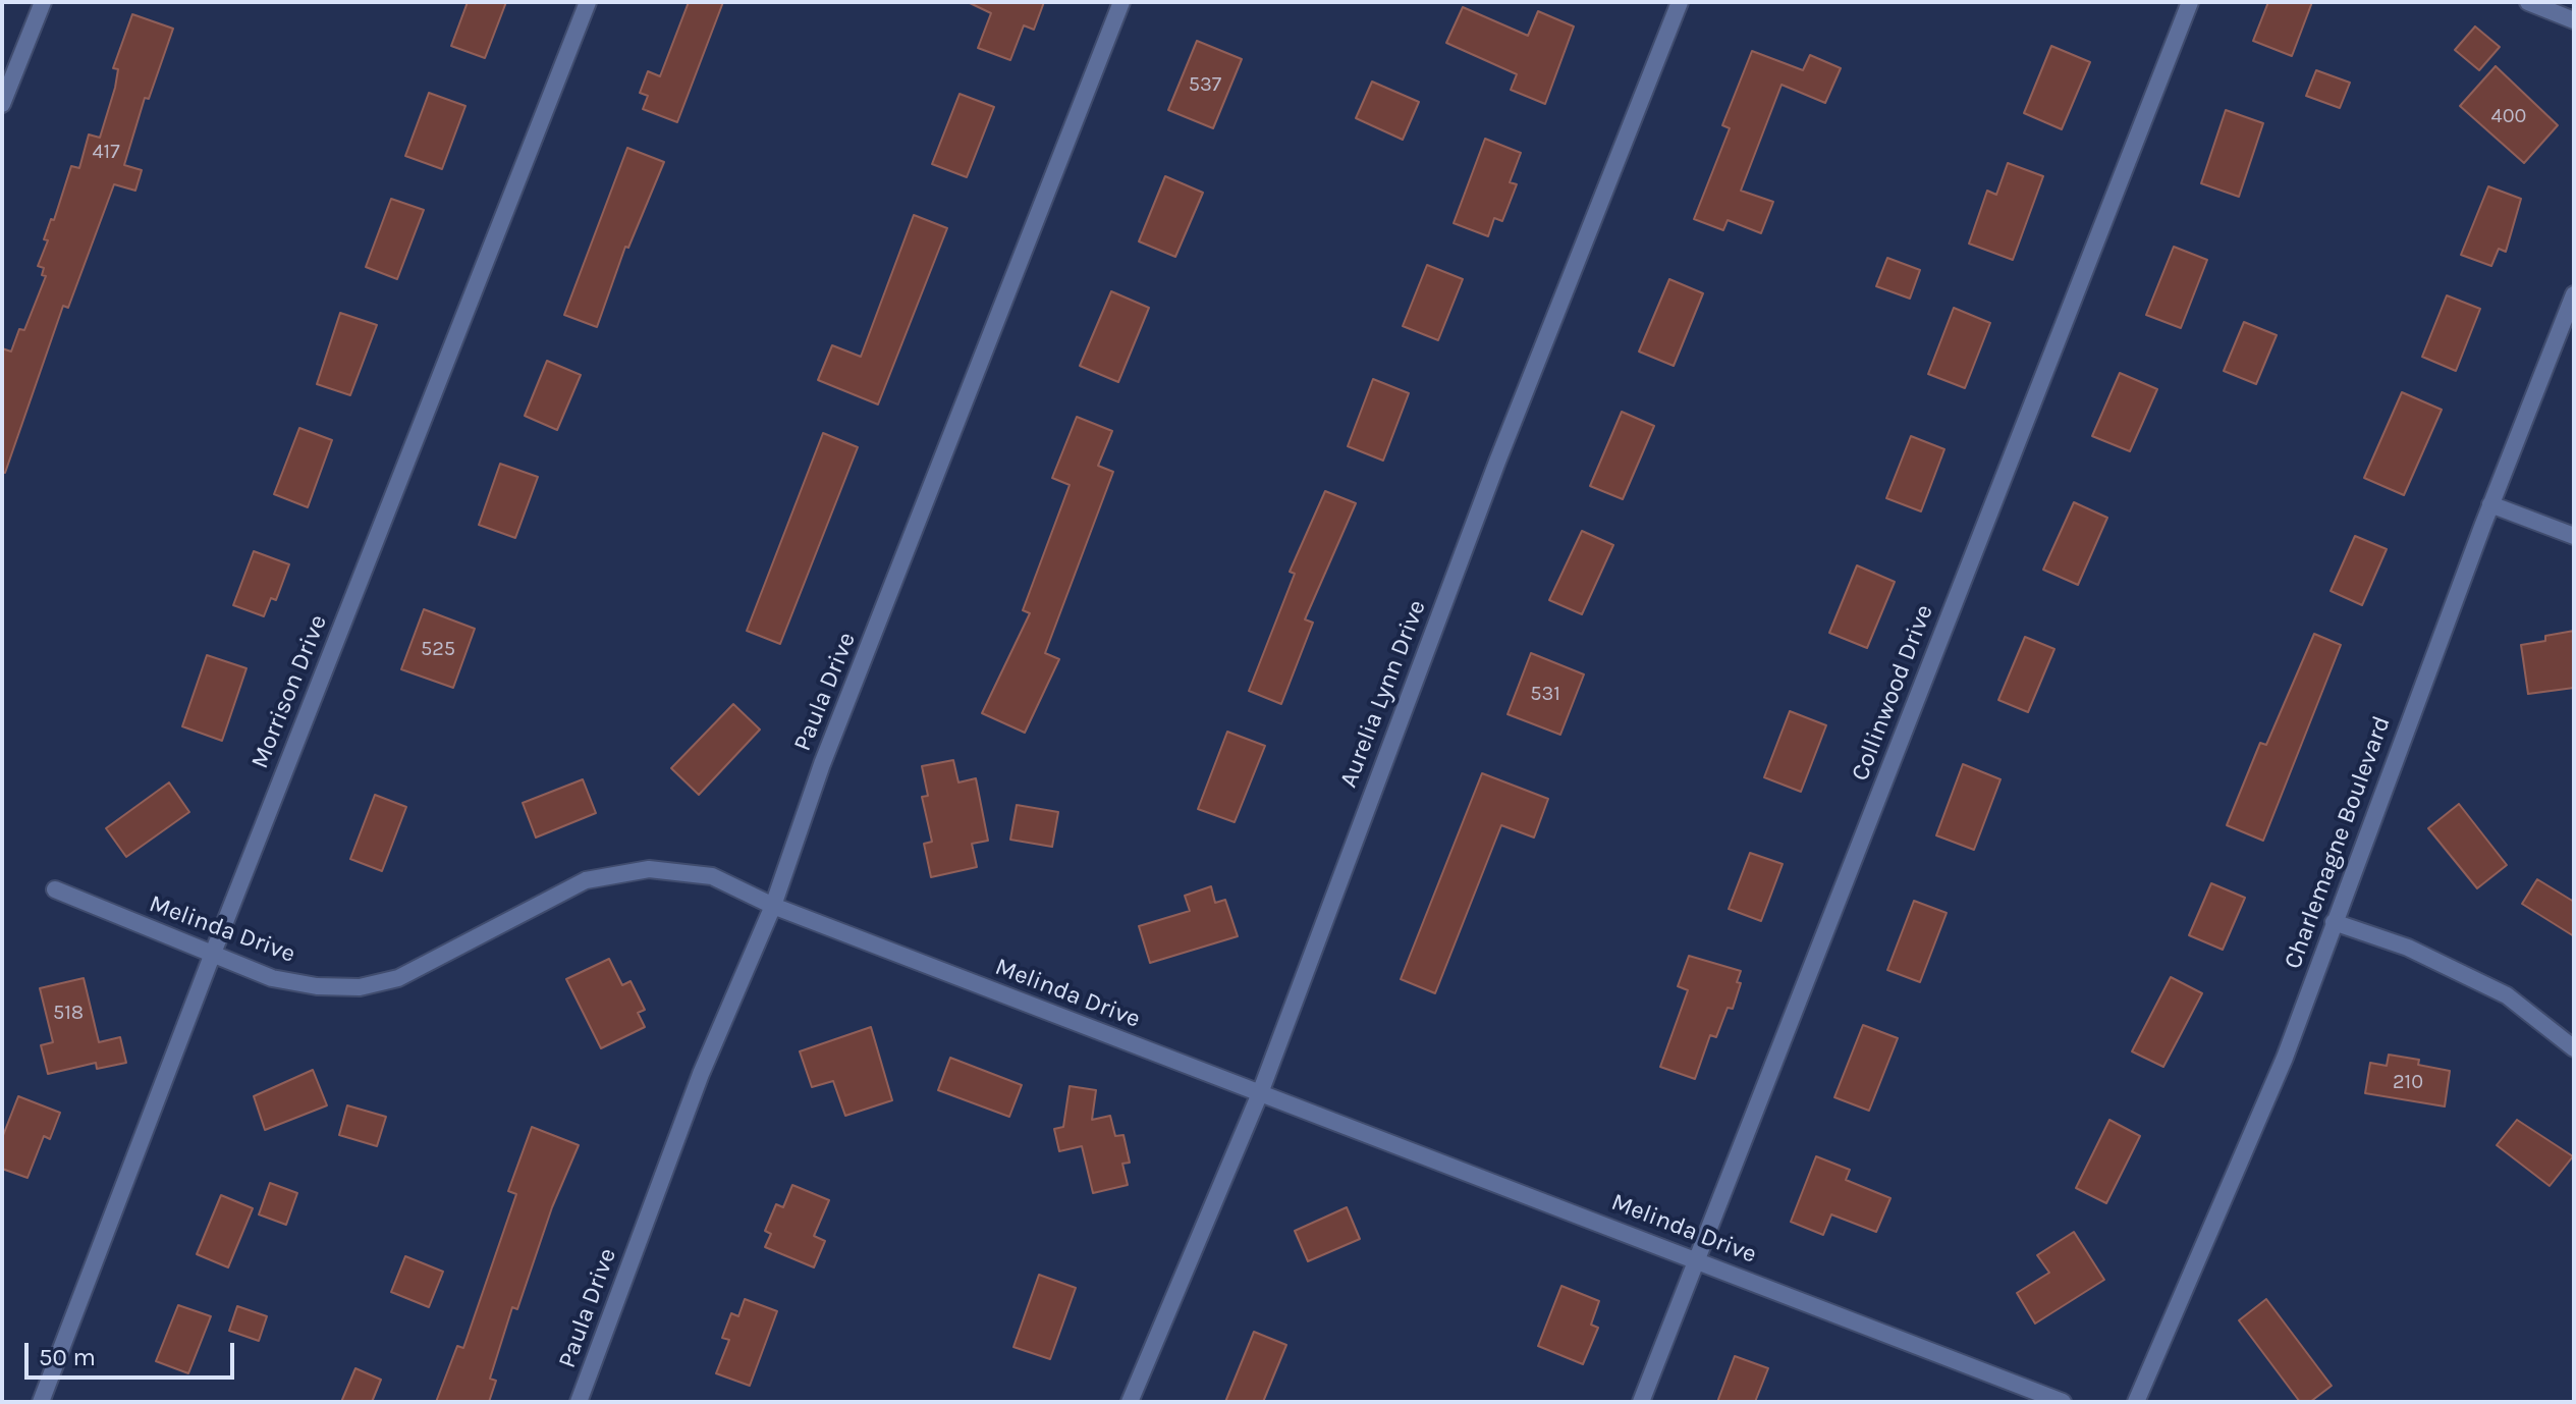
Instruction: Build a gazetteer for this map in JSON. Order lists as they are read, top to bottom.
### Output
{
  "streets": {
    "street": [
      "Morrison Drive",
      "Paula Drive",
      "Collinwood Drive",
      "Aurelia Lynn Drive",
      "Charlemagne Boulevard",
      "Melinda Drive"
    ]
  },
  "crossings": [
    ["Morrison Drive", "Melinda Drive"],
    ["Paula Drive", "Melinda Drive"],
    ["Collinwood Drive", "Melinda Drive"],
    ["Aurelia Lynn Drive", "Melinda Drive"]
  ],
  "house_numbers": [
    "537",
    "400",
    "417",
    "525",
    "531",
    "518",
    "210"
  ],
  "scale_bar": "50 m"
}
